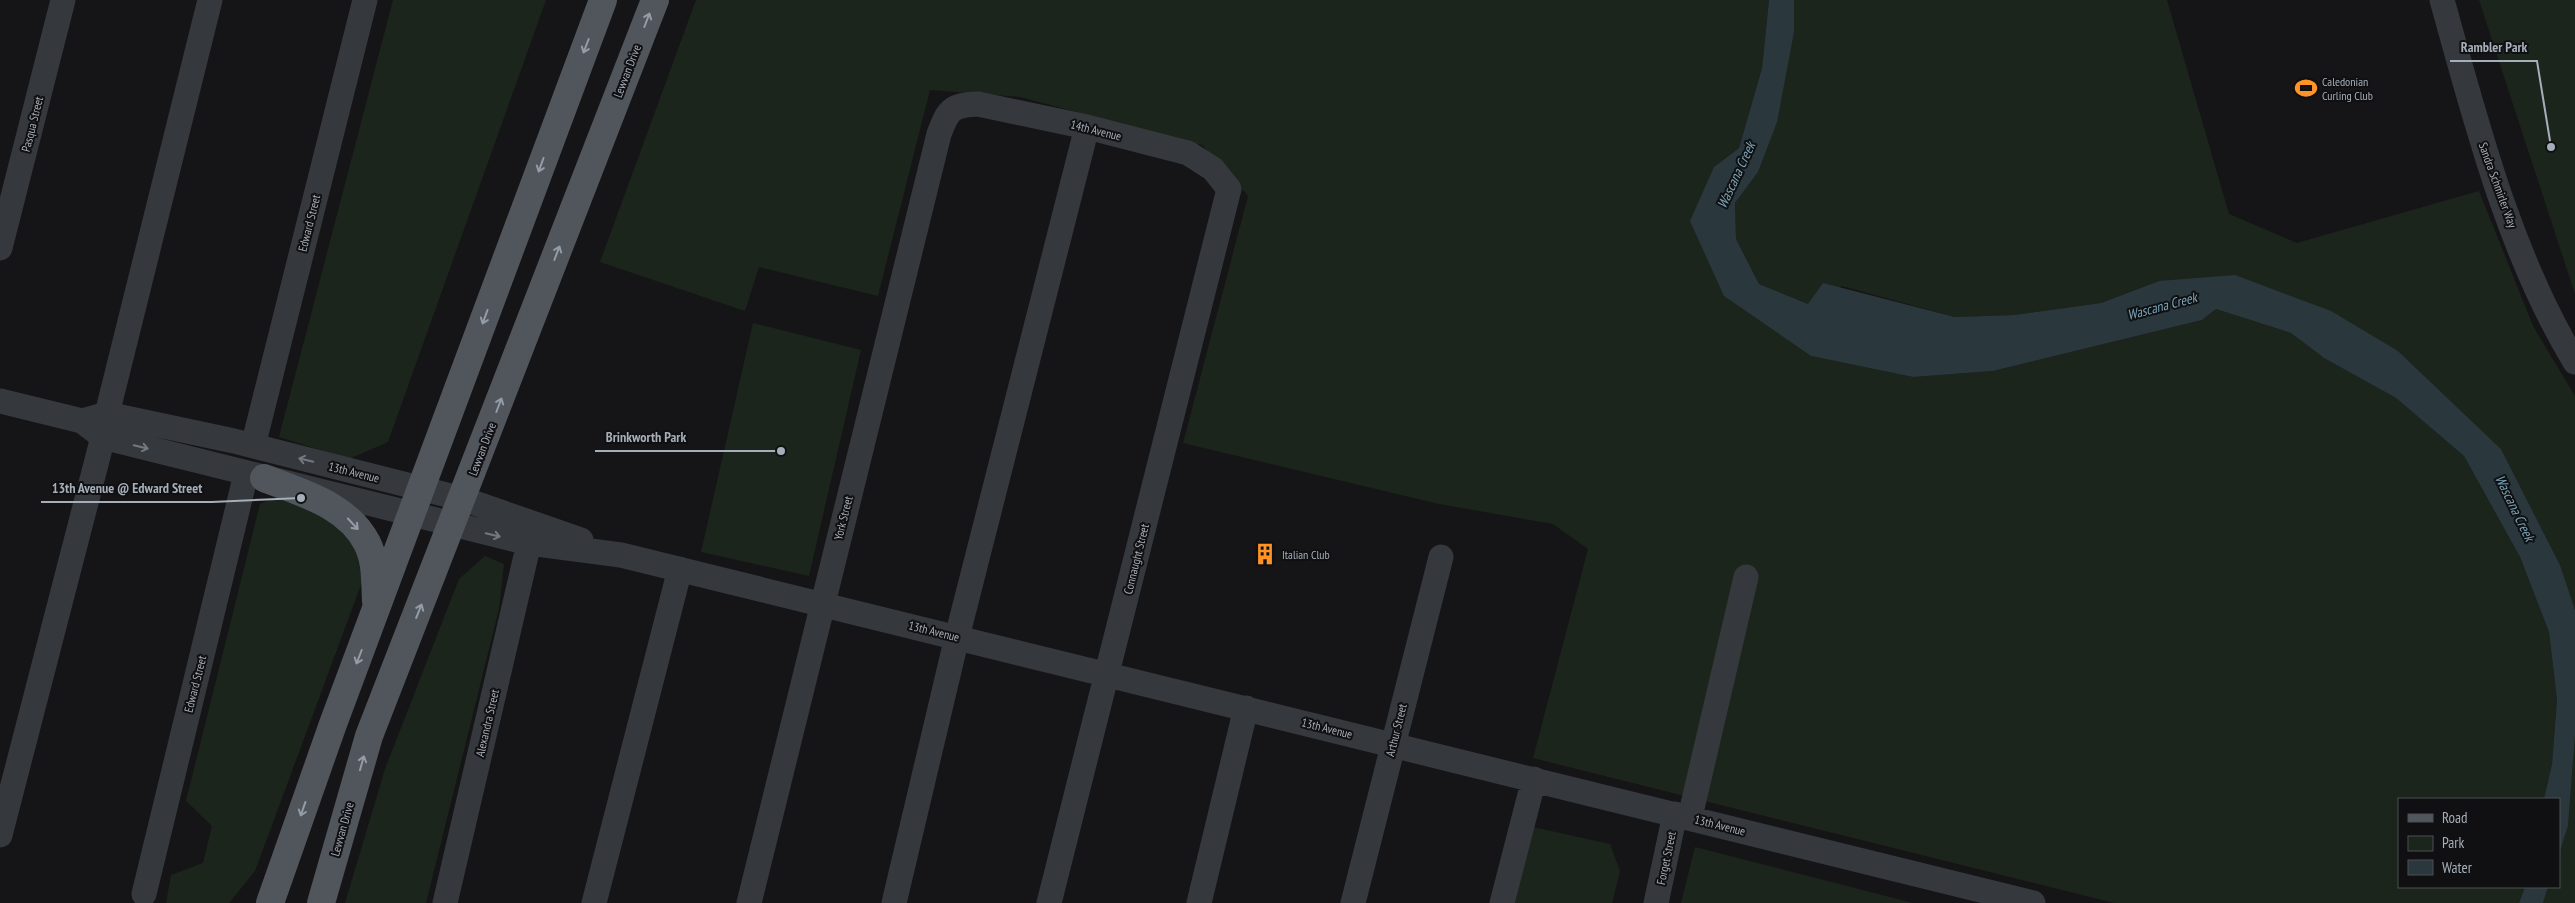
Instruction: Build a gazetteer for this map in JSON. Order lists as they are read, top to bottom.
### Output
{
  "streets": {
    "main road": ["Lewvan Drive"],
    "street": [
      "Pasqua Street",
      "14th Avenue",
      "Sandra Schmirler Way",
      "Edward Street",
      "13th Avenue",
      "York Street",
      "Connaught Street",
      "Alexandra Street",
      "Arthur Street",
      "Forget Street"
    ]
  },
  "crossings": [
    ["Lewvan Drive", "13th Avenue"],
    ["14th Avenue", "York Street"],
    ["14th Avenue", "Connaught Street"],
    ["Edward Street", "13th Avenue"],
    ["13th Avenue", "York Street"],
    ["13th Avenue", "Connaught Street"],
    ["13th Avenue", "Alexandra Street"],
    ["13th Avenue", "Arthur Street"],
    ["13th Avenue", "Forget Street"]
  ],
  "water": ["Wascana Creek"],
  "places": {
    "sports": ["Caledonian Curling Club"],
    "other": ["Rambler Park", "Brinkworth Park", "13th Avenue @ Edward Street"],
    "building": ["Italian Club"]
  },
  "legend": ["Road", "Park", "Water"]
}
